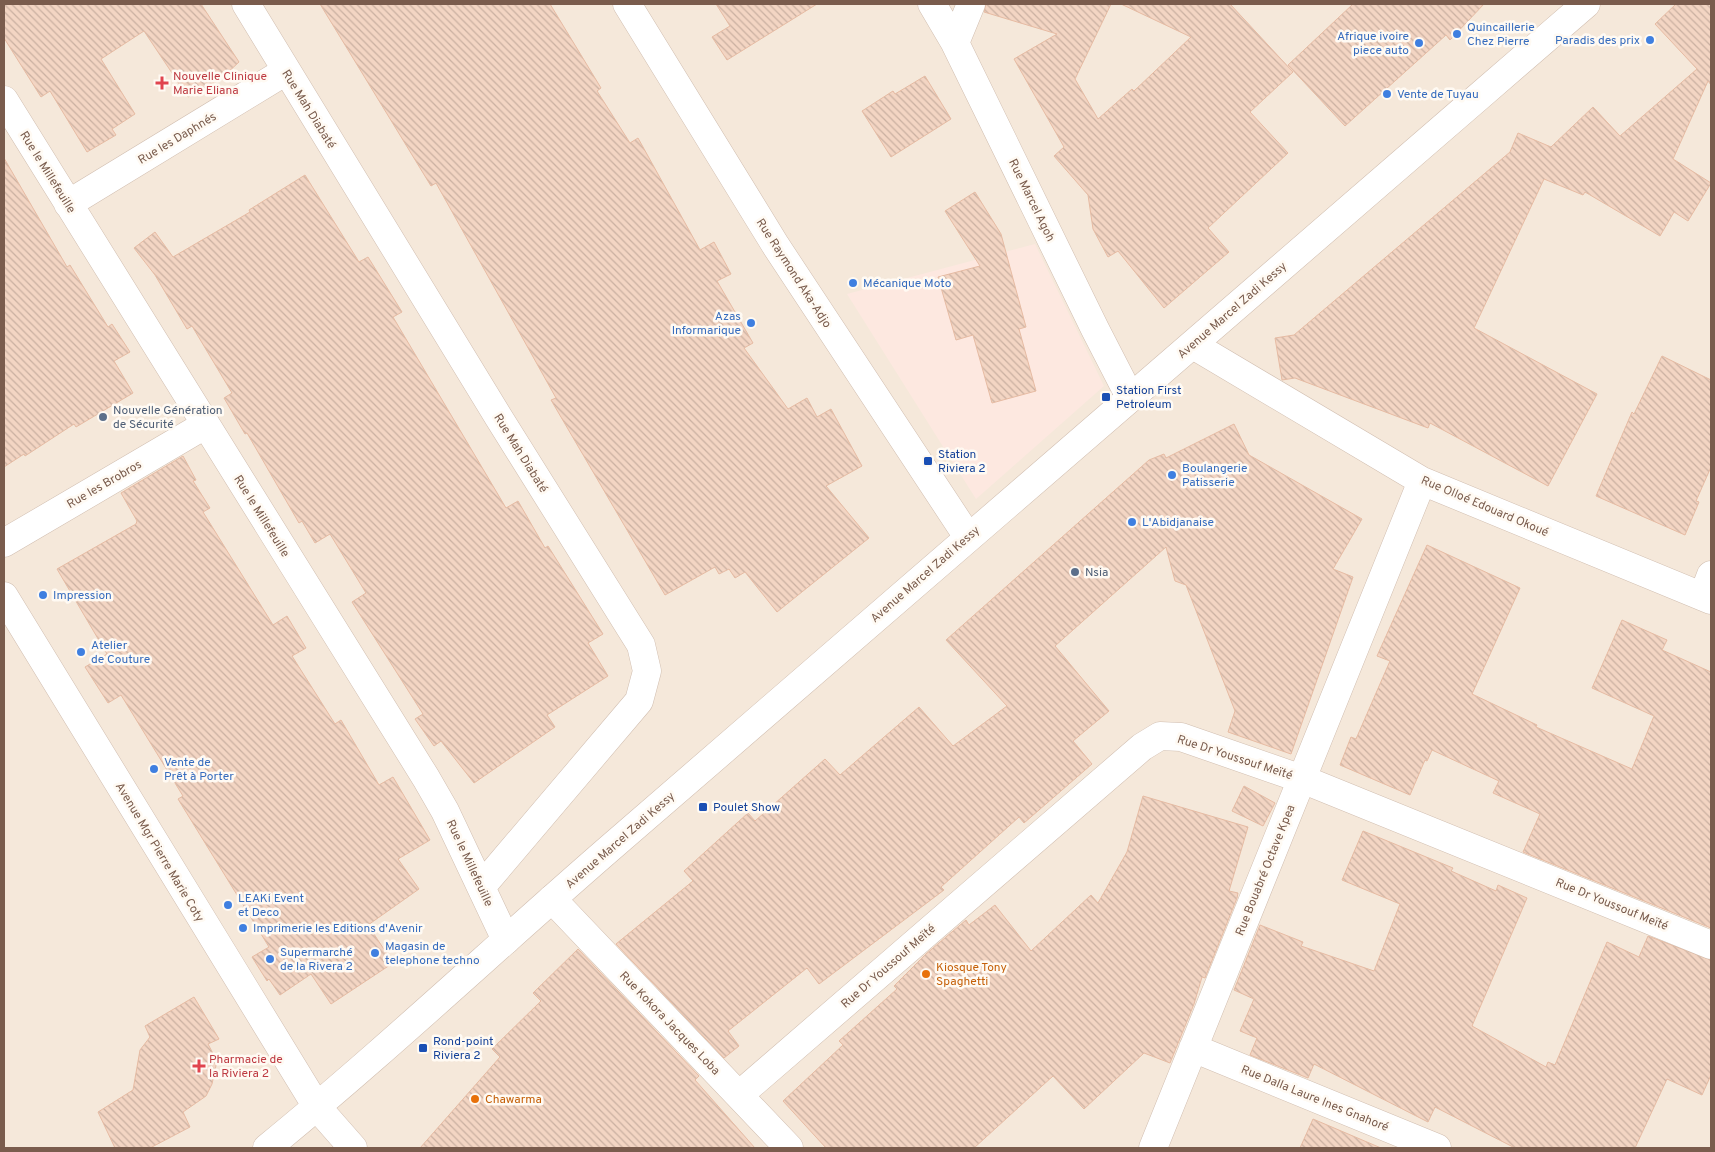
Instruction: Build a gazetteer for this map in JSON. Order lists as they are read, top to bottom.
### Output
{
  "streets": {
    "street": [
      "Rue Mah Diabaté",
      "Rue les Daphnés",
      "Rue le Millefeuille",
      "Rue Marcel Agoh",
      "Rue Raymond Aka-Adjo",
      "Avenue Marcel Zadi Kessy",
      "Rue les Brobros",
      "Rue Olloé Edouard Okoué",
      "Rue Dr Youssouf Meïté",
      "Avenue Mgr Pierre Marie Coty",
      "Rue Bouabré Octave Kpea",
      "Rue Kokora Jacques Loba",
      "Rue Dalla Laure Ines Gnahoré"
    ]
  },
  "crossings": [
    ["Rue Mah Diabaté", "Rue les Daphnés"],
    ["Rue Mah Diabaté", "Rue le Millefeuille"],
    ["Rue les Daphnés", "Rue le Millefeuille"],
    ["Rue le Millefeuille", "Avenue Marcel Zadi Kessy"],
    ["Rue le Millefeuille", "Rue les Brobros"],
    ["Rue Marcel Agoh", "Avenue Marcel Zadi Kessy"],
    ["Rue Raymond Aka-Adjo", "Avenue Marcel Zadi Kessy"],
    ["Avenue Marcel Zadi Kessy", "Rue Olloé Edouard Okoué"],
    ["Avenue Marcel Zadi Kessy", "Avenue Mgr Pierre Marie Coty"],
    ["Avenue Marcel Zadi Kessy", "Rue Kokora Jacques Loba"],
    ["Rue Olloé Edouard Okoué", "Rue Bouabré Octave Kpea"],
    ["Rue Dr Youssouf Meïté", "Rue Bouabré Octave Kpea"],
    ["Rue Dr Youssouf Meïté", "Rue Kokora Jacques Loba"],
    ["Rue Bouabré Octave Kpea", "Rue Dalla Laure Ines Gnahoré"]
  ],
  "places": {
    "other": [
      "Quincaillerie Chez Pierre",
      "Paradis des prix",
      "Afrique ivoire piece auto",
      "Vente de Tuyau",
      "Mécanique Moto",
      "Azas Informarique",
      "Nouvelle Génération de Sécurité",
      "Boulangerie Patisserie",
      "L'Abidjanaise",
      "Nsia",
      "Impression",
      "Atelier de Couture",
      "Vente de Prêt à Porter",
      "LEAKi Event et Deco",
      "Imprimerie les Editions d'Avenir",
      "Magasin de telephone techno",
      "Supermarché de la Rivera 2",
      "Kiosque Tony Spaghetti",
      "Chawarma"
    ],
    "health": ["Nouvelle Clinique Marie Eliana", "Pharmacie de la Riviera 2"],
    "transit": [
      "Station First Petroleum",
      "Station Riviera 2",
      "Poulet Show",
      "Rond-point Riviera 2"
    ]
  }
}
